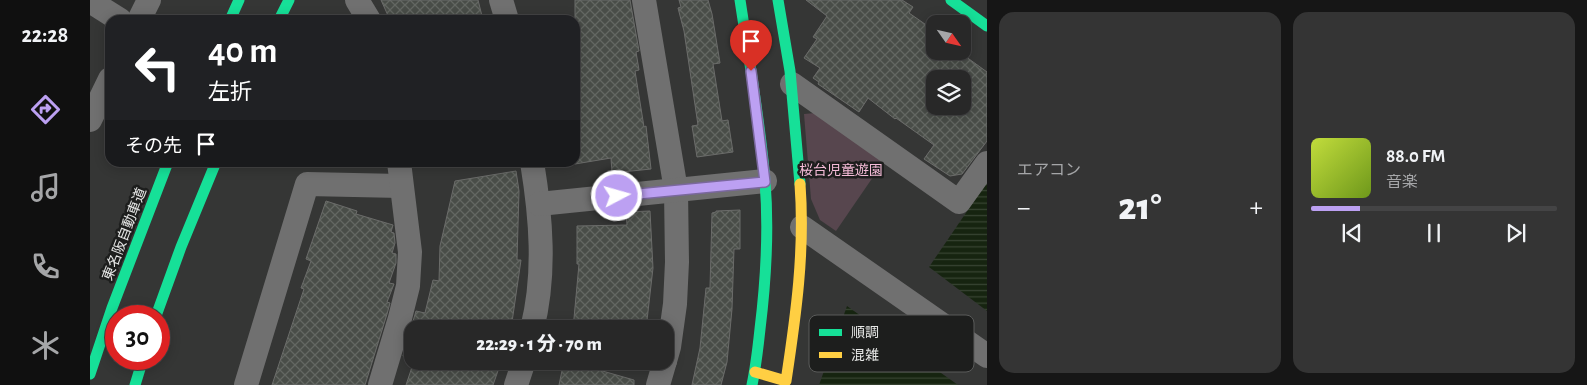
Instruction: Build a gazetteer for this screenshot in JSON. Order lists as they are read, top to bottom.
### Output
{
  "streets": {
    "main road": ["東名阪自動車道"]
  },
  "parks": ["桜台児童遊園"],
  "legend": ["順調", "混雑"],
  "north": "bottom right",
  "page": {
    "tabs": "22:28",
    "tile": "エアコン",
    "turn": ["40 m", "左折"],
    "then": "その先",
    "song": ["88.0 FM", "音楽"],
    "heat": ["−", "21°", "+"],
    "limit": "30",
    "trip": "22:29 · 1 分 · 70 m"
  }
}
